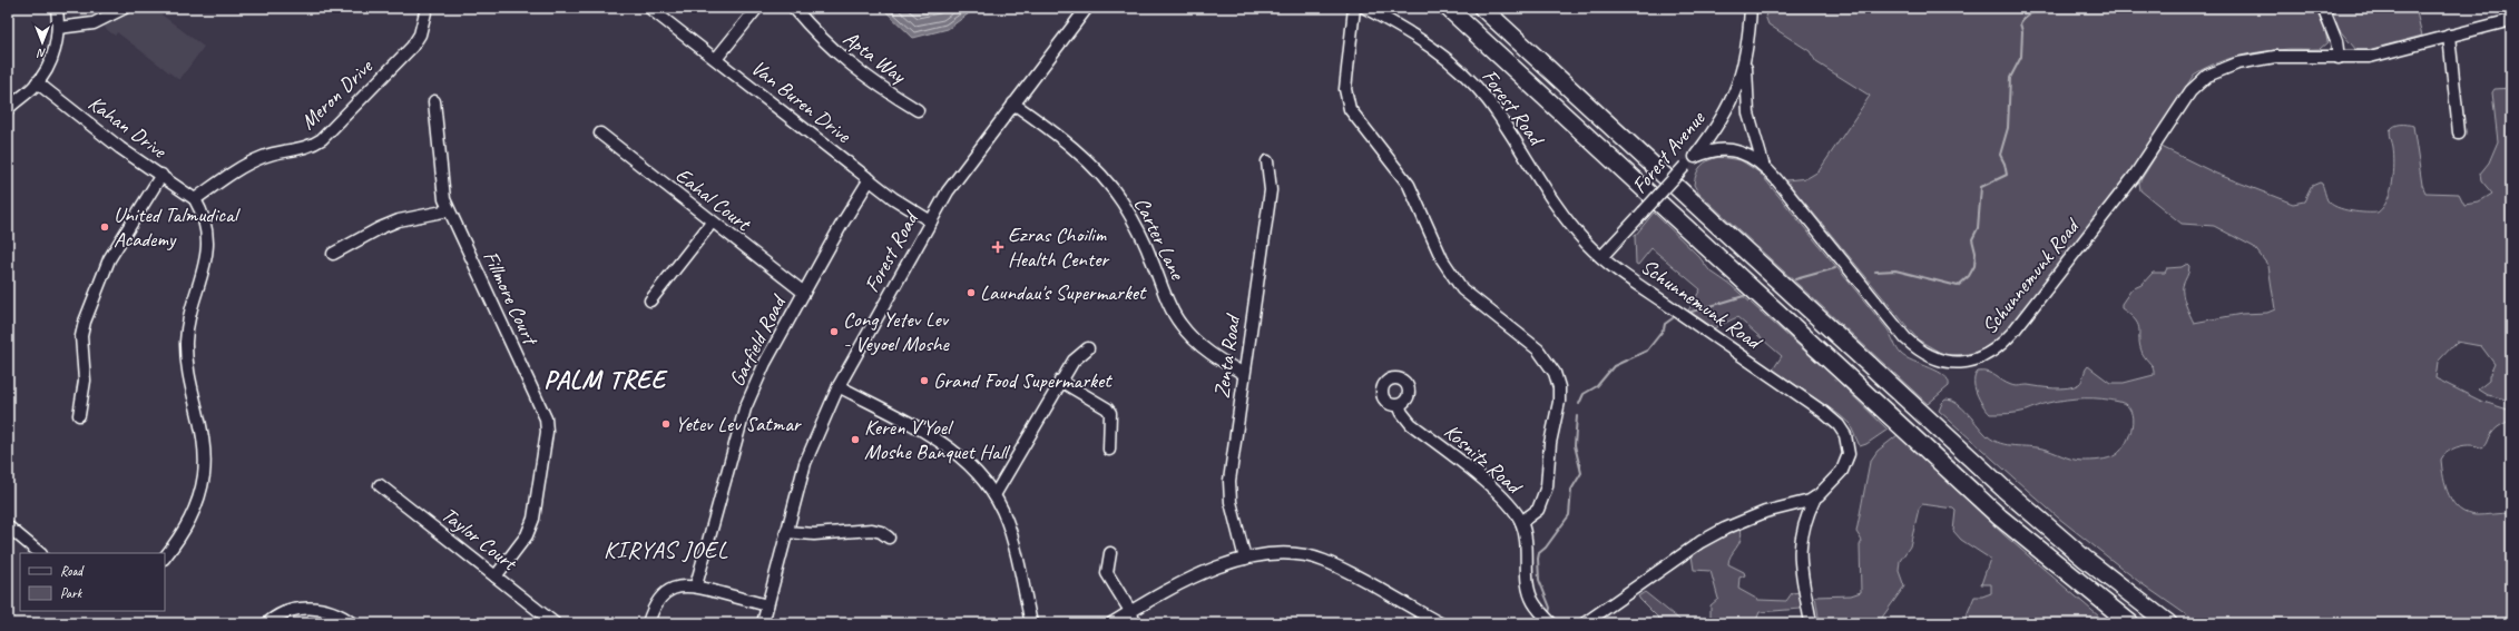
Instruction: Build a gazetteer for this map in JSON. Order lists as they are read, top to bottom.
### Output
{
  "streets": {
    "street": [
      "Apta Way",
      "Meron Drive",
      "Van Buren Drive",
      "Forest Road",
      "Kahan Drive",
      "Forest Avenue",
      "Eahal Court",
      "Carter Lane",
      "Schunnemunk Road",
      "Fillmore Court",
      "Garfield Road",
      "Zenta Road",
      "Kosnitz Road",
      "Taylor Court"
    ]
  },
  "crossings": [
    ["Meron Drive", "Kahan Drive"],
    ["Van Buren Drive", "Forest Road"],
    ["Van Buren Drive", "Garfield Road"],
    ["Forest Road", "Forest Avenue"],
    ["Forest Road", "Carter Lane"],
    ["Forest Road", "Schunnemunk Road"],
    ["Forest Avenue", "Schunnemunk Road"],
    ["Eahal Court", "Garfield Road"],
    ["Carter Lane", "Zenta Road"],
    ["Fillmore Court", "Taylor Court"]
  ],
  "districts": ["PALM TREE", "KIRYAS JOEL"],
  "places": {
    "other": [
      "United Talmudical Academy",
      "Laundau's Supermarket",
      "Cong Yetev Lev - Veyoel Moshe",
      "Grand Food Supermarket",
      "Yetev Lev Satmar",
      "Keren V'Yoel Moshe Banquet Hall"
    ],
    "health": ["Ezras Choilim Health Center"]
  },
  "legend": ["Road", "Park"],
  "north": "bottom"
}
